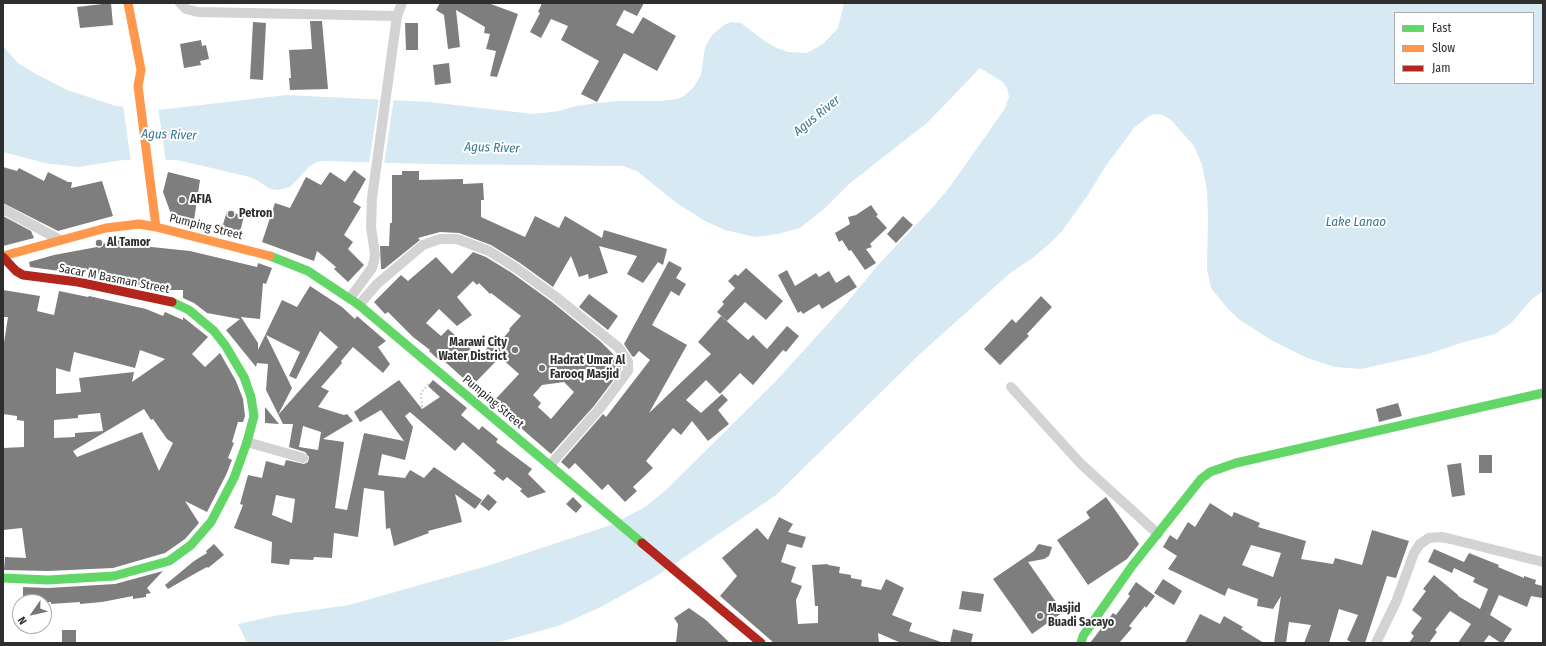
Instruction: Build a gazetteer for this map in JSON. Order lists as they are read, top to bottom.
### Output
{
  "streets": {
    "main road": ["Pumping Street", "Sacar M Basman Street"]
  },
  "crossings": [
    ["Pumping Street", "Sacar M Basman Street"]
  ],
  "water": ["Agus River", "Lake Lanao"],
  "places": [
    "AFIA",
    "Petron",
    "Al Tamor",
    "Marawi City Water District",
    "Hadrat Umar Al Farooq Masjid",
    "Masjid Buadi Sacayo"
  ],
  "legend": ["Fast", "Slow", "Jam"],
  "north": "bottom left"
}
